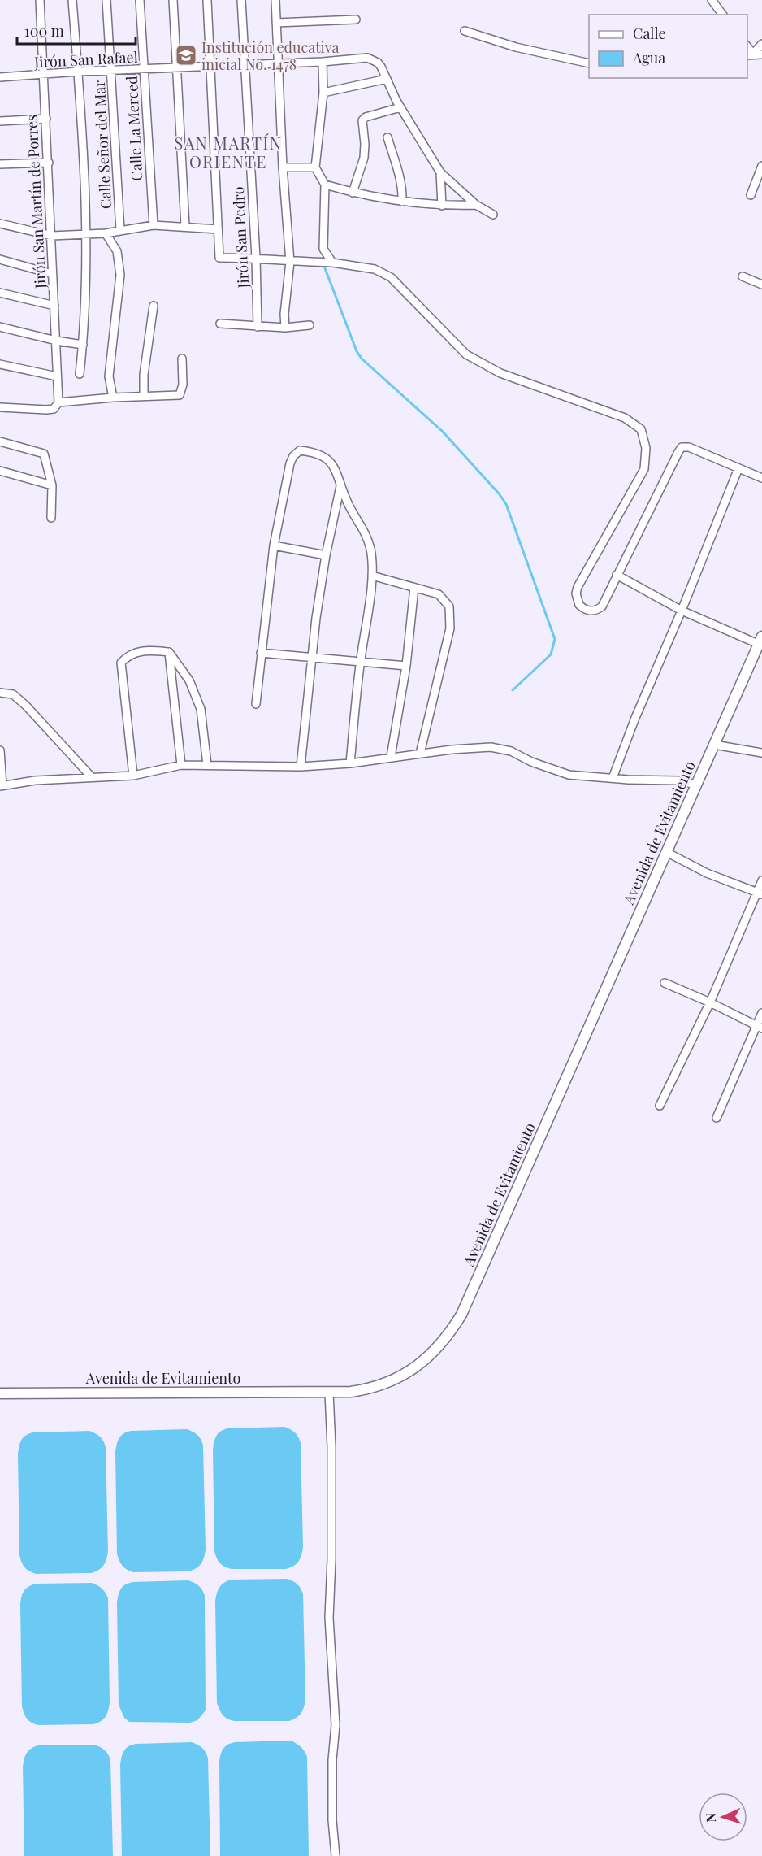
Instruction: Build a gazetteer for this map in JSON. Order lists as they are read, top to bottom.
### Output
{
  "streets": {
    "street": [
      "Jirón San Rafael",
      "Calle La Merced",
      "Calle Señor del Mar",
      "Jirón San Martín de Porres",
      "Jirón San Pedro",
      "Avenida de Evitamiento"
    ]
  },
  "crossings": [
    ["Jirón San Rafael", "Calle La Merced"],
    ["Jirón San Rafael", "Calle Señor del Mar"],
    ["Jirón San Rafael", "Jirón San Martín de Porres"],
    ["Jirón San Rafael", "Jirón San Pedro"]
  ],
  "districts": ["SAN MARTÍN ORIENTE"],
  "places": {
    "school or university": ["Institución educativa inicial No. 1478"]
  },
  "legend": ["Calle", "Agua"],
  "scale_bar": "100 m",
  "north": "left"
}
